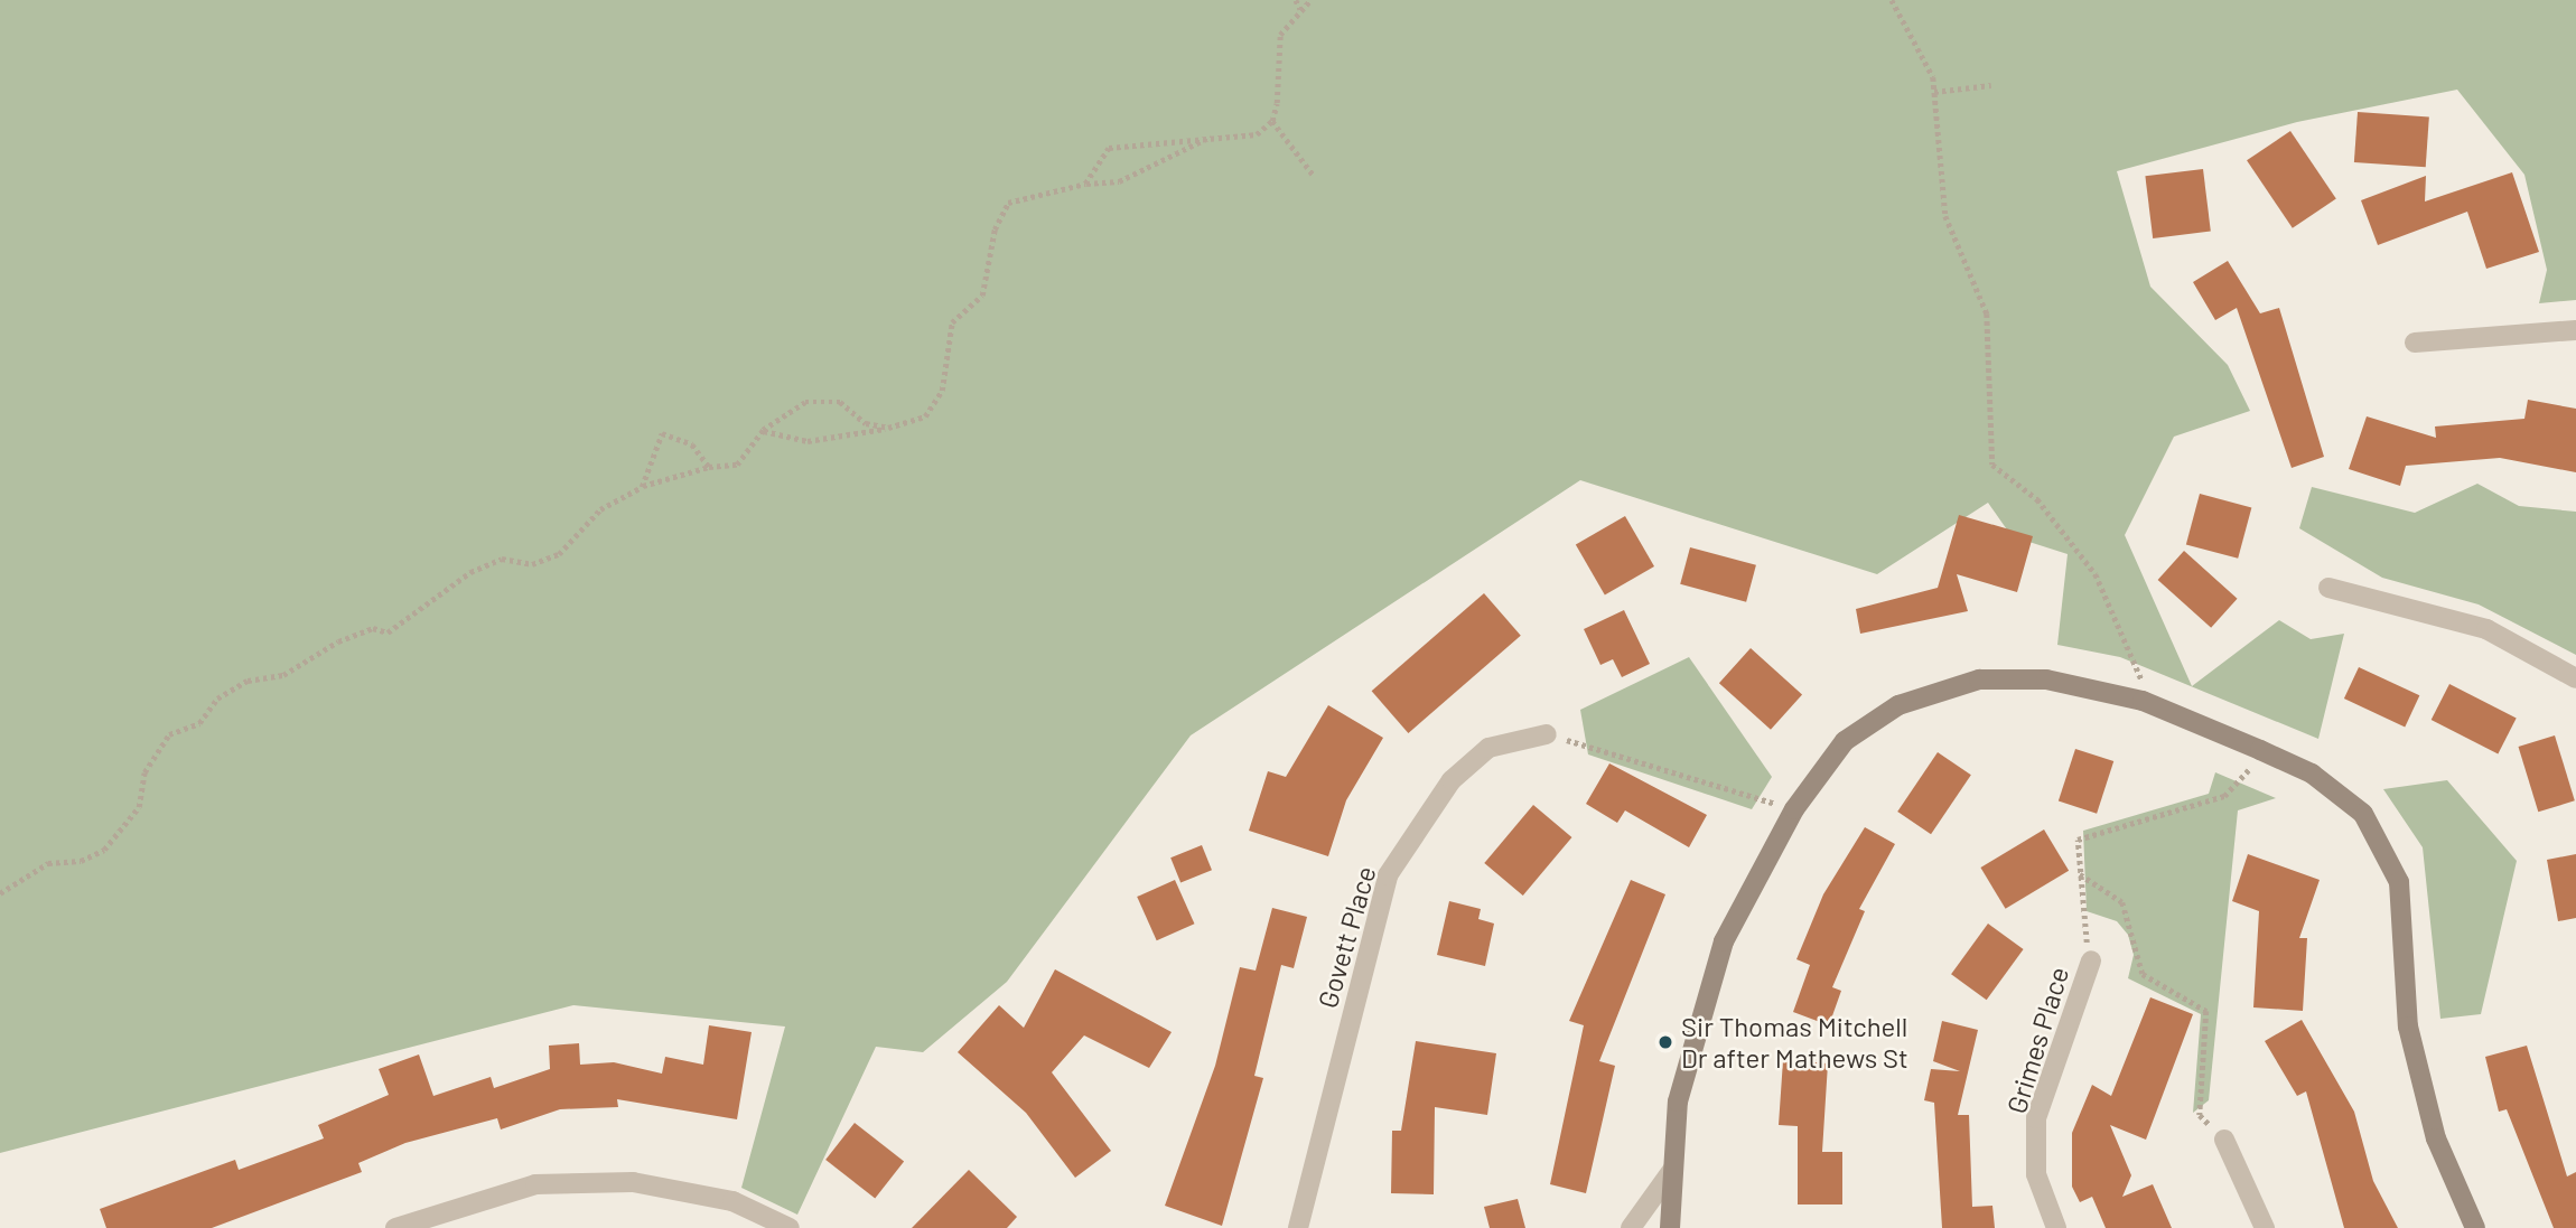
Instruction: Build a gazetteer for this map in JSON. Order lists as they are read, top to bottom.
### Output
{
  "streets": {
    "street": ["Govett Place", "Grimes Place"]
  },
  "places": ["Sir Thomas Mitchell Dr after Mathews St"]
}
